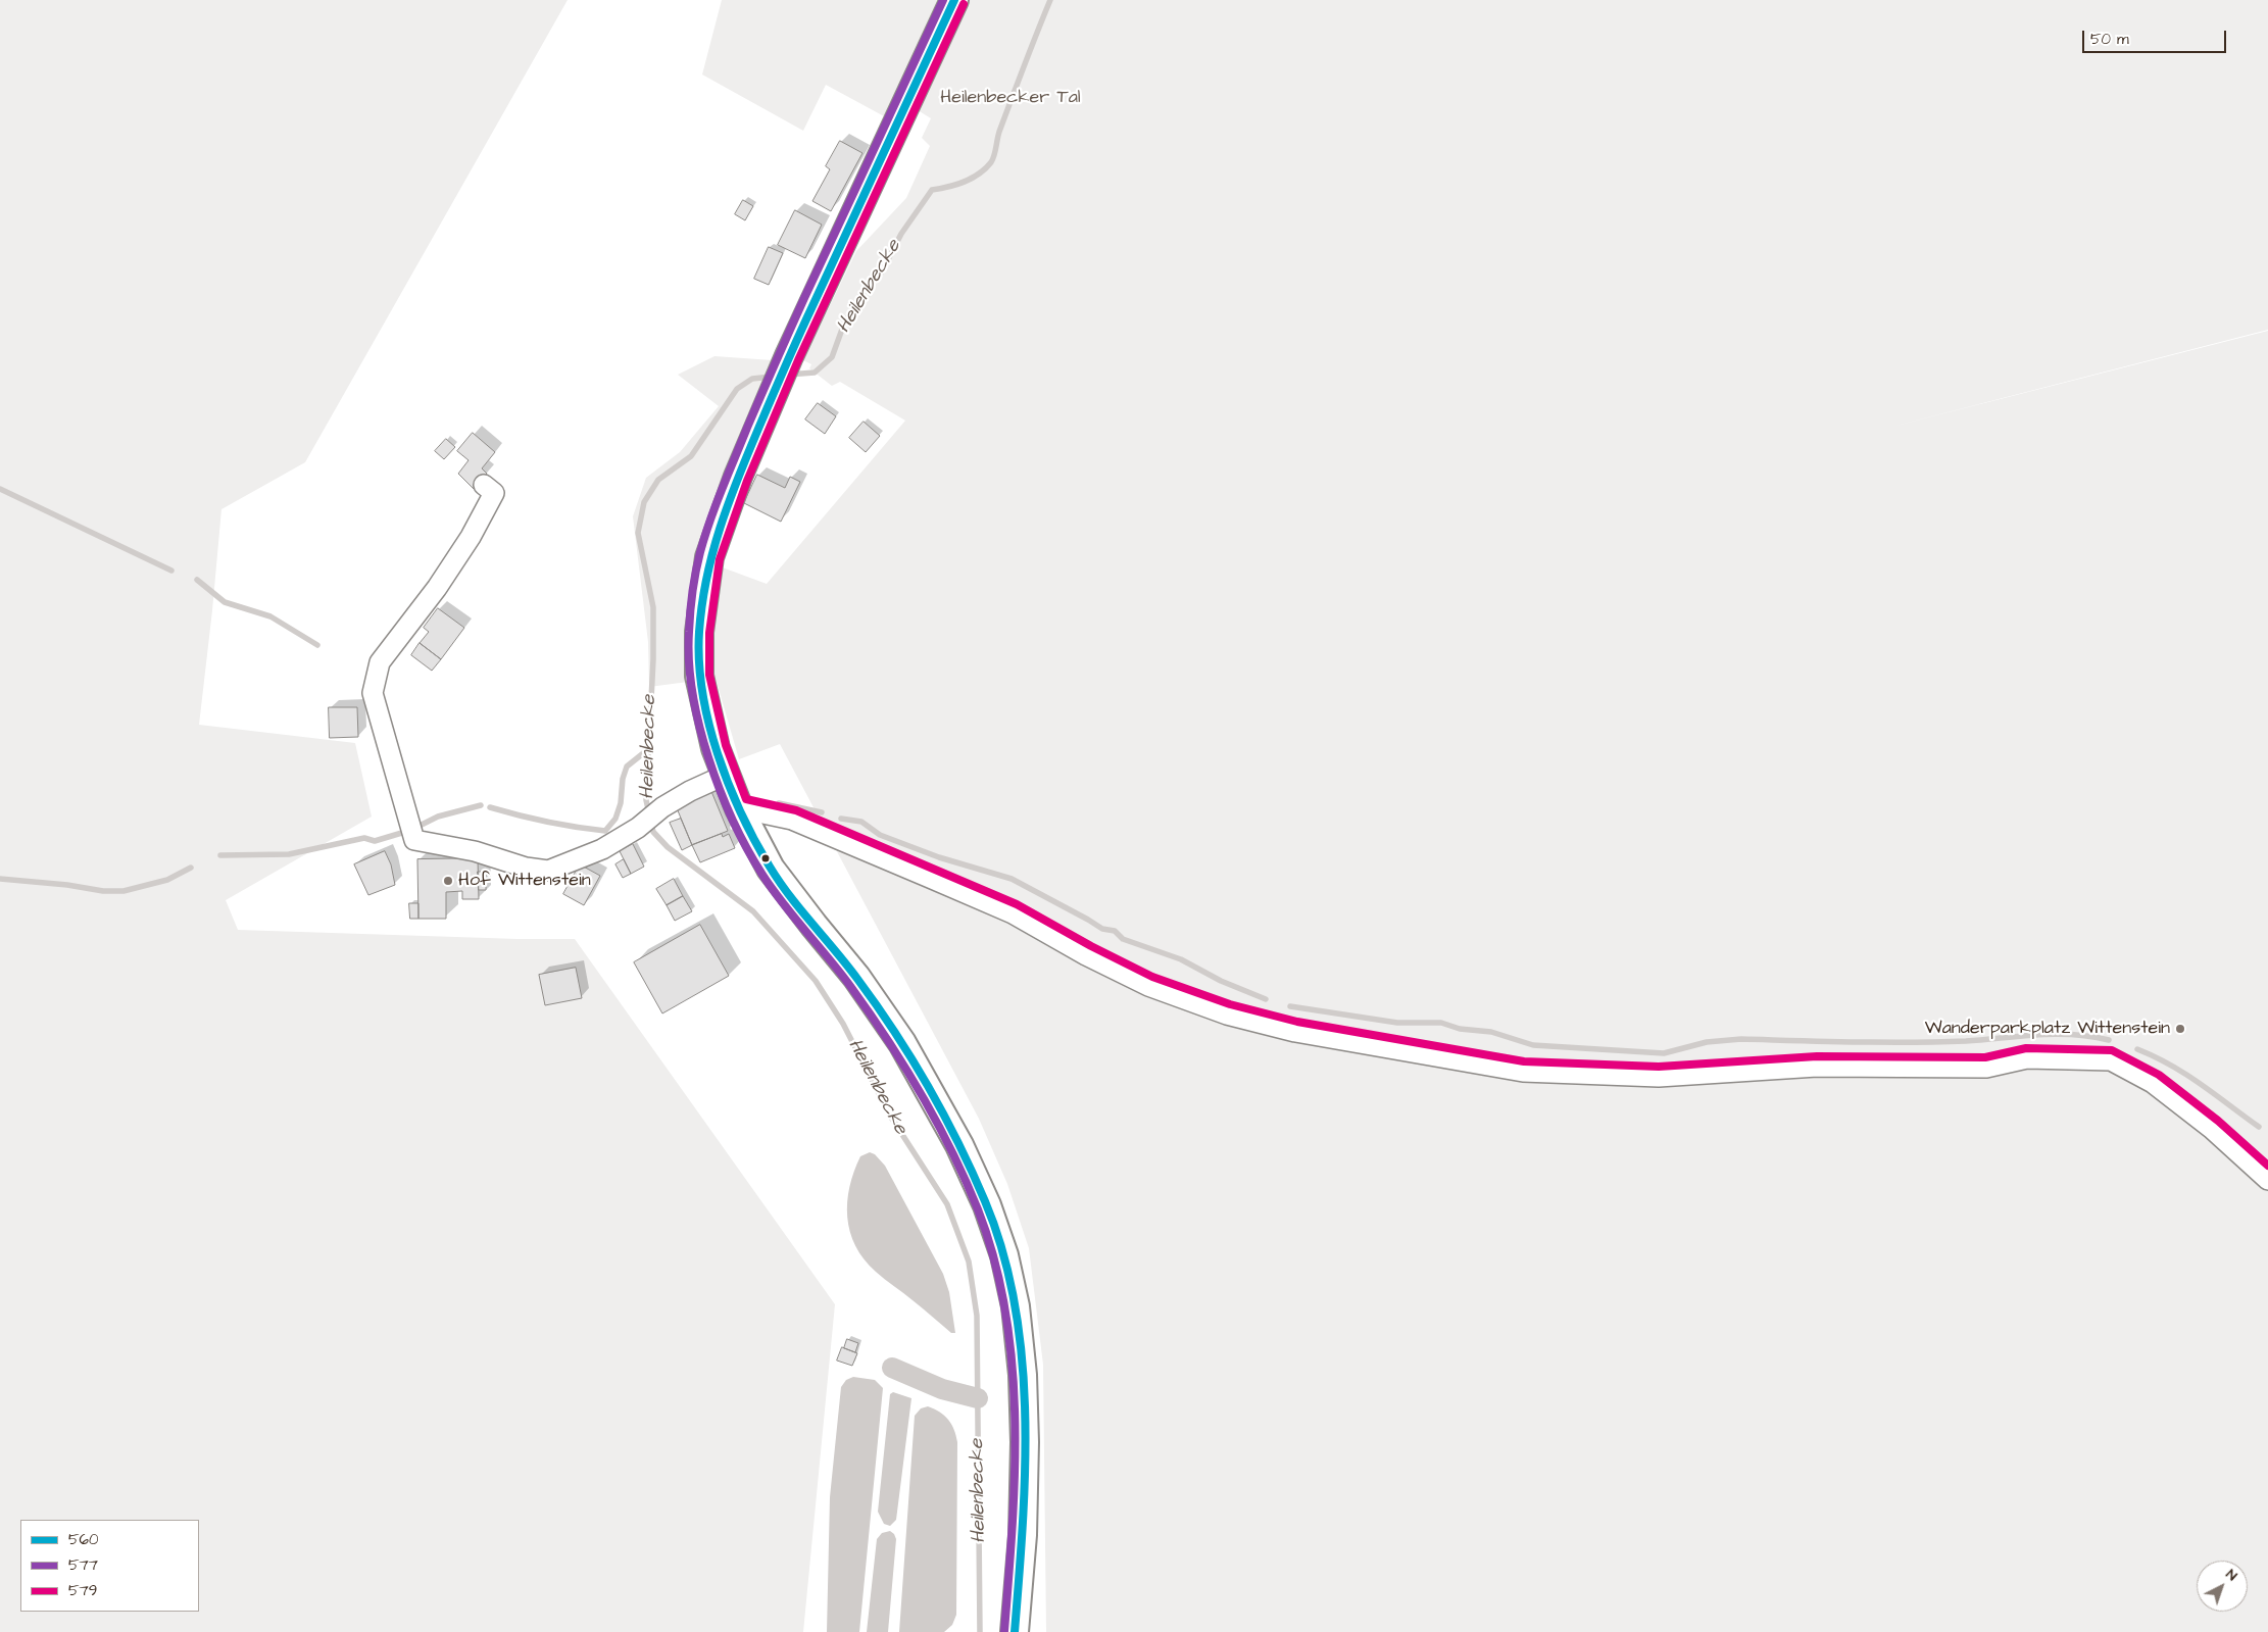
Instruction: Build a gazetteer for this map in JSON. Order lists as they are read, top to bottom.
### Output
{
  "water": ["Heilenbecke"],
  "parks": ["Heilenbecker Tal"],
  "places": ["Hof Wittenstein", "Wanderparkplatz Wittenstein"],
  "lines": ["transit line 560", "transit line 577", "transit line 579"],
  "legend": ["560", "577", "579"],
  "scale_bar": "50 m",
  "north": "top right"
}
